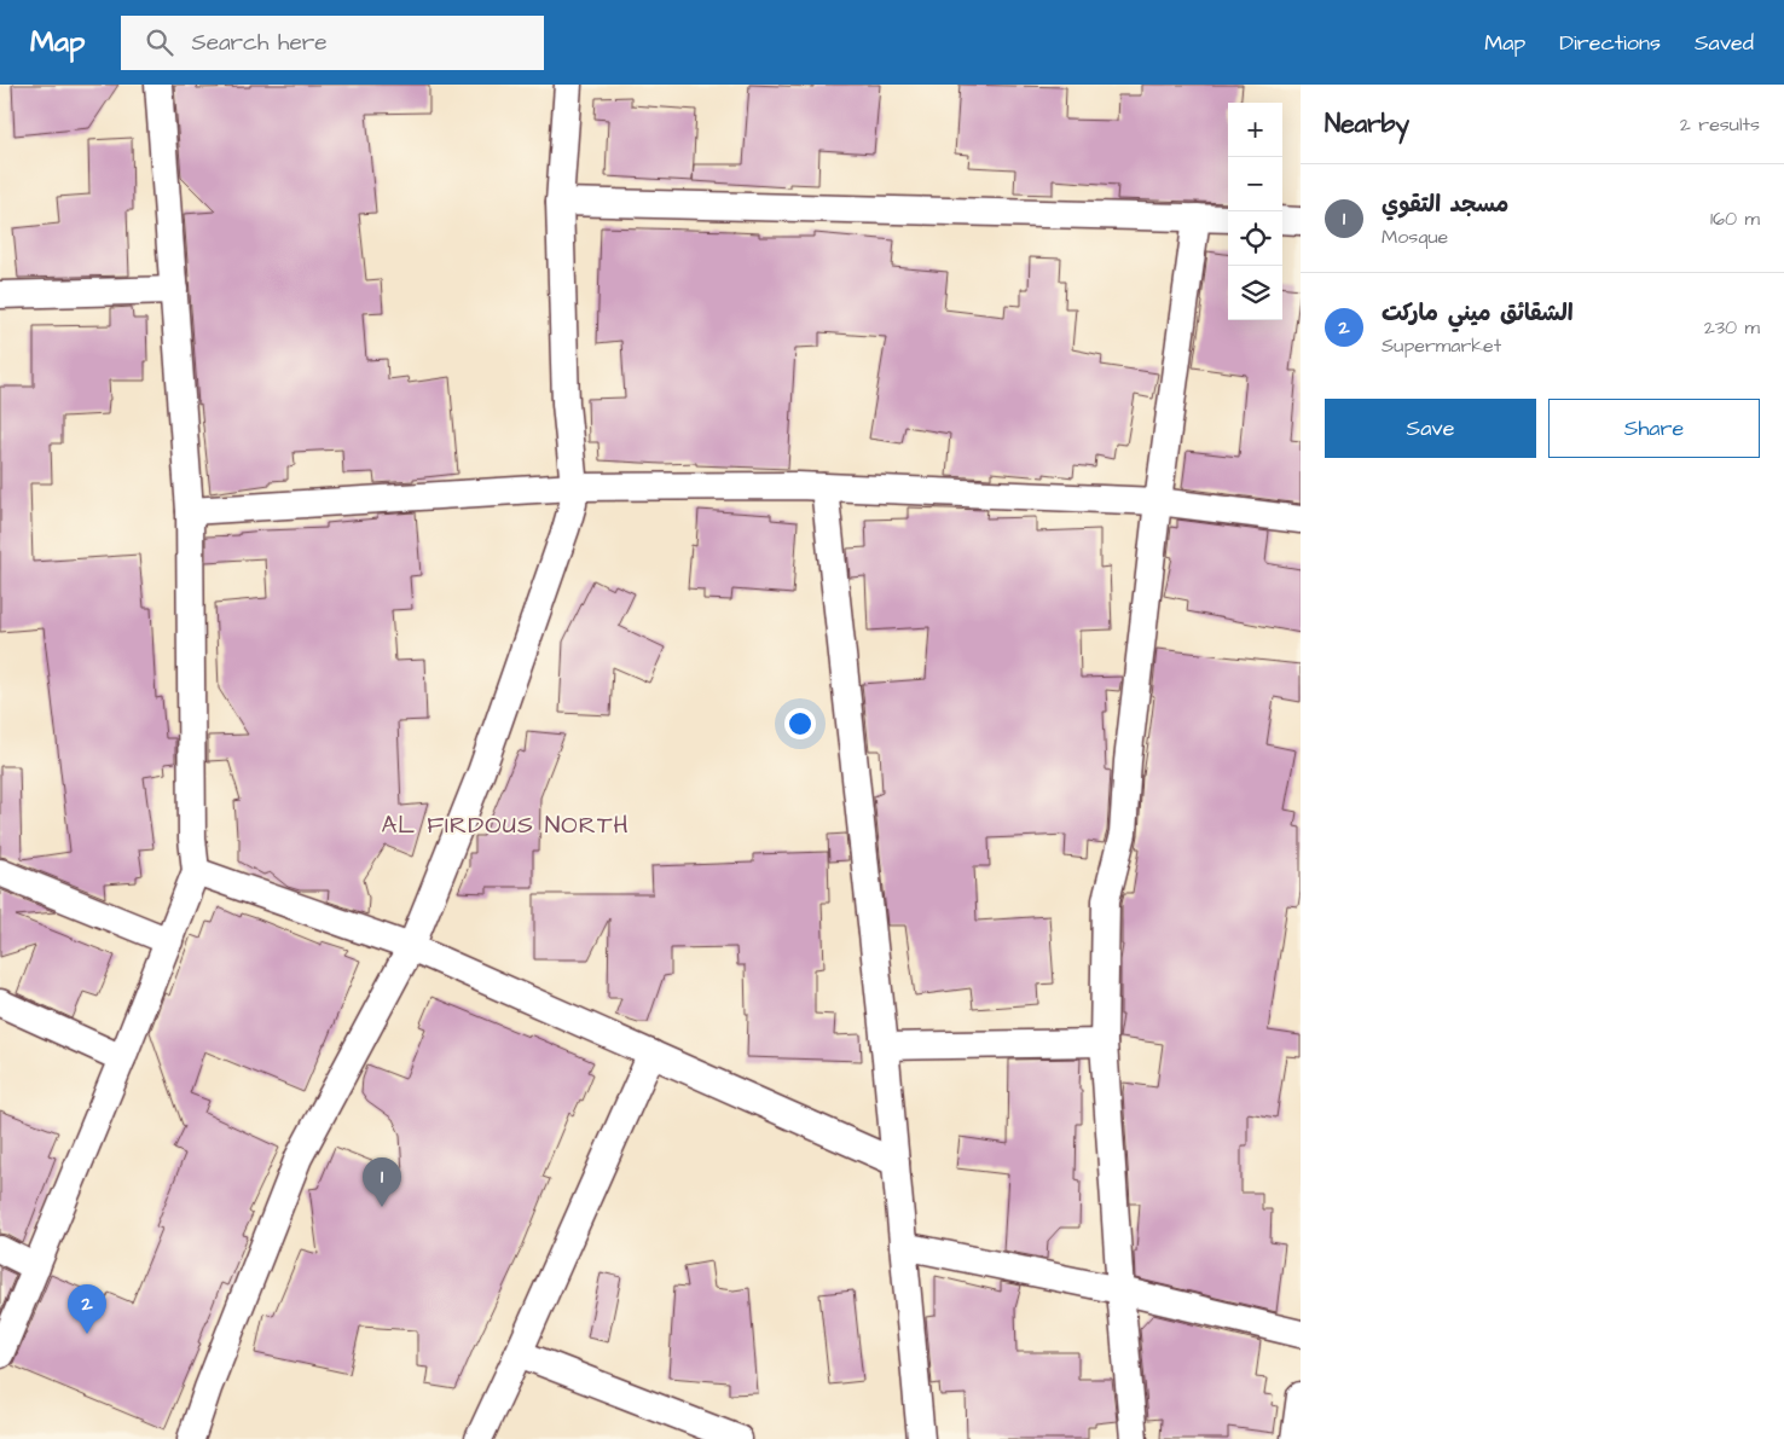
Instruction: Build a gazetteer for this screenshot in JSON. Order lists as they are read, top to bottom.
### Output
{
  "districts": ["AL FIRDOUS NORTH"],
  "page": {
    "header": "Map",
    "search": "Search here",
    "nav": ["Map", "Directions", "Saved"],
    "heading": ["Nearby", "2 results"],
    "map_buttons": ["+", "−"],
    "list": [
      {
        "mark": "1",
        "name": "مسجد التقوي",
        "note": "Mosque",
        "value": "160 m"
      },
      {
        "mark": "2",
        "name": "الشقائق ميني ماركت",
        "note": "Supermarket",
        "value": "230 m"
      }
    ],
    "buttons": ["Save", "Share"],
    "pins": ["1", "2"]
  }
}
